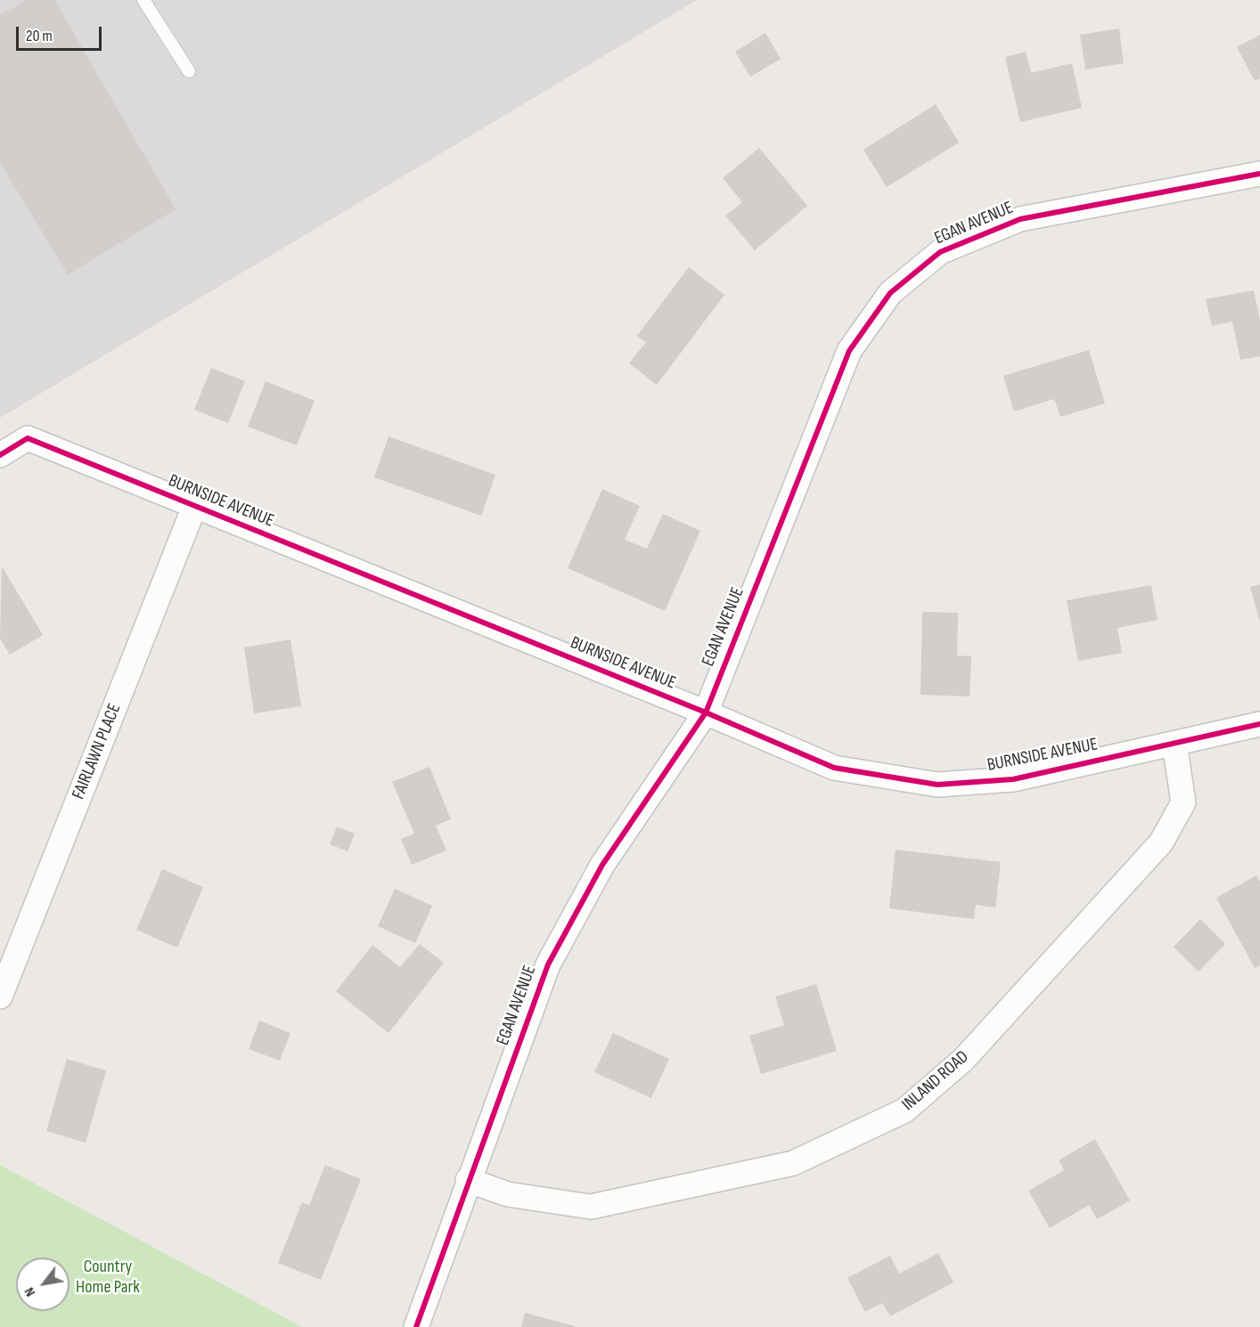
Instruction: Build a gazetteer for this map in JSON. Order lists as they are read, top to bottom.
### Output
{
  "streets": {
    "street": [
      "EGAN AVENUE",
      "BURNSIDE AVENUE",
      "FAIRLAWN PLACE",
      "INLAND ROAD"
    ]
  },
  "crossings": [
    ["EGAN AVENUE", "BURNSIDE AVENUE"],
    ["EGAN AVENUE", "INLAND ROAD"],
    ["BURNSIDE AVENUE", "FAIRLAWN PLACE"],
    ["BURNSIDE AVENUE", "INLAND ROAD"]
  ],
  "parks": ["Country Home Park"],
  "scale_bar": "20 m",
  "north": "bottom left"
}
